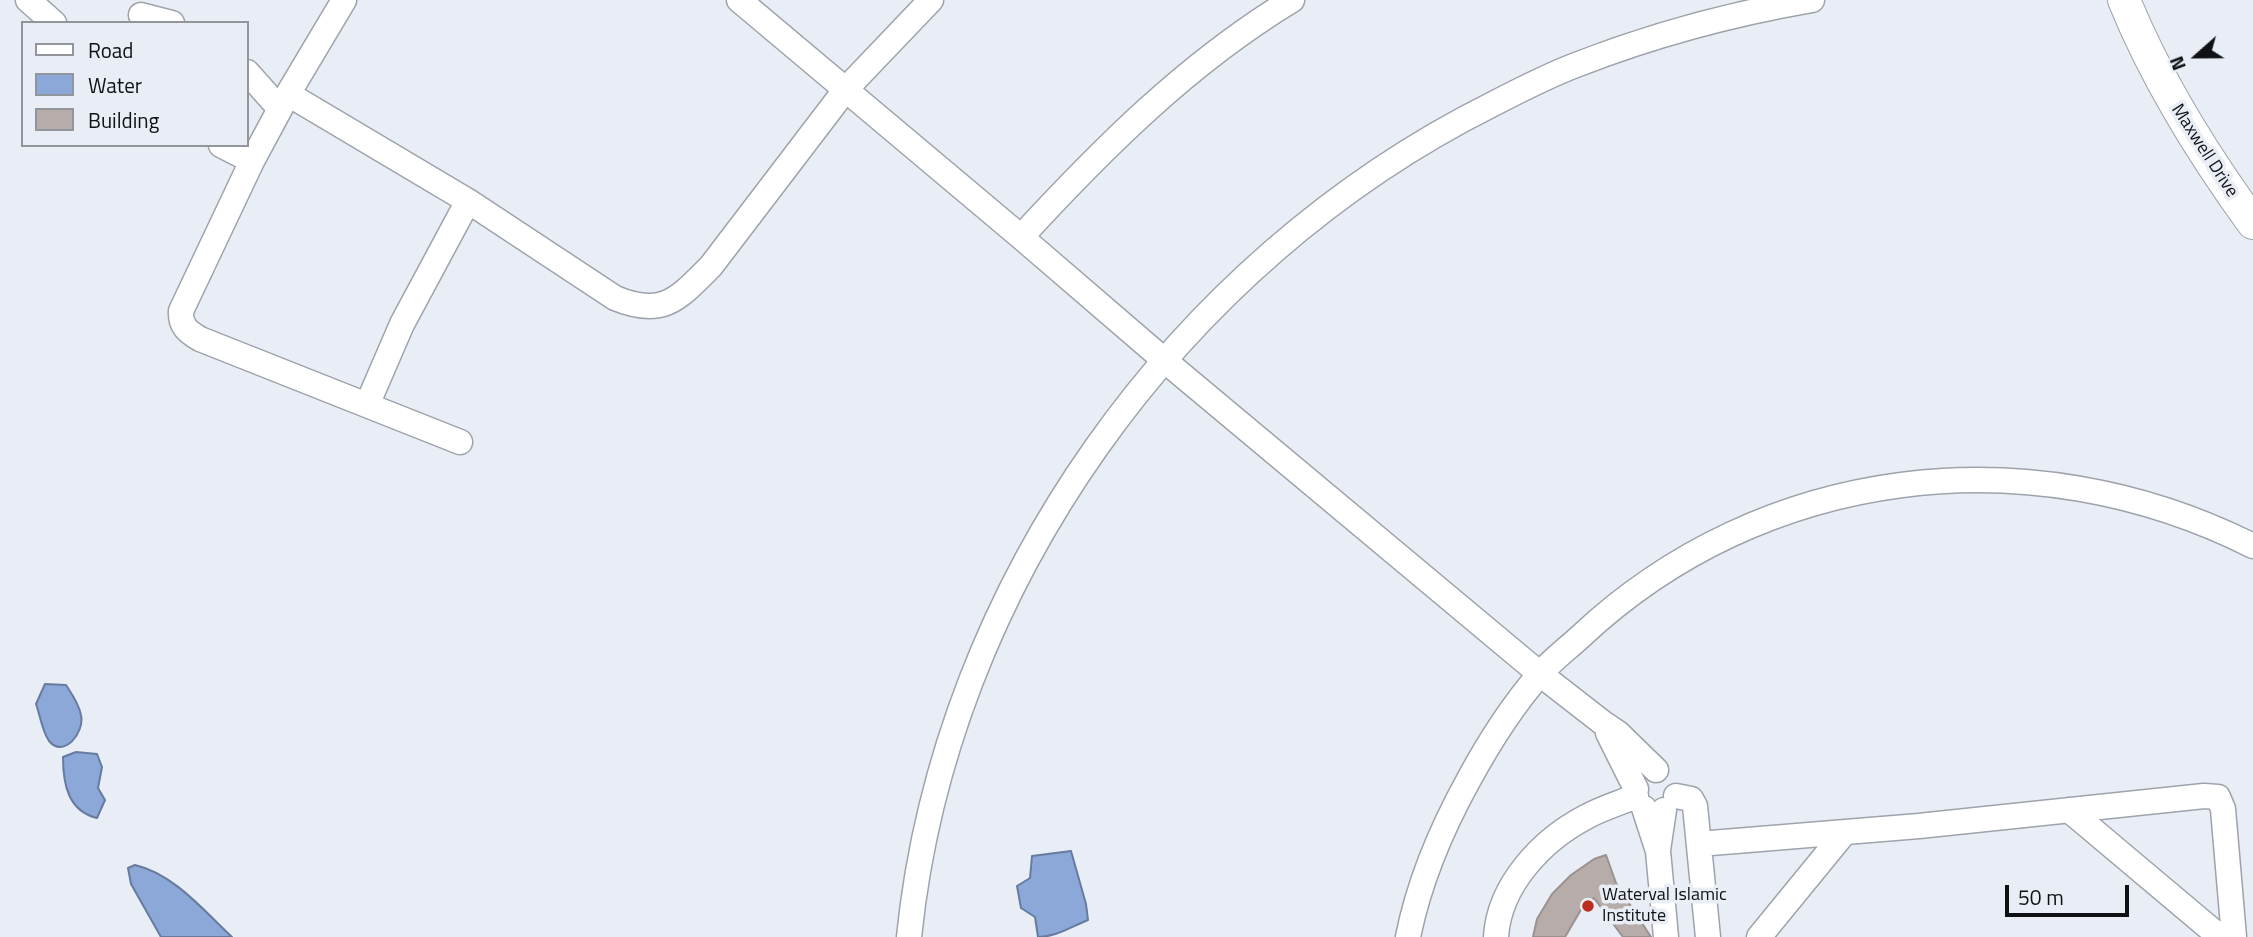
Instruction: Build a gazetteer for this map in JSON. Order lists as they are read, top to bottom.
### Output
{
  "streets": {
    "main road": ["Maxwell Drive"]
  },
  "places": ["Waterval Islamic Institute"],
  "legend": ["Road", "Water", "Building"],
  "scale_bar": "50 m",
  "north": "left"
}
